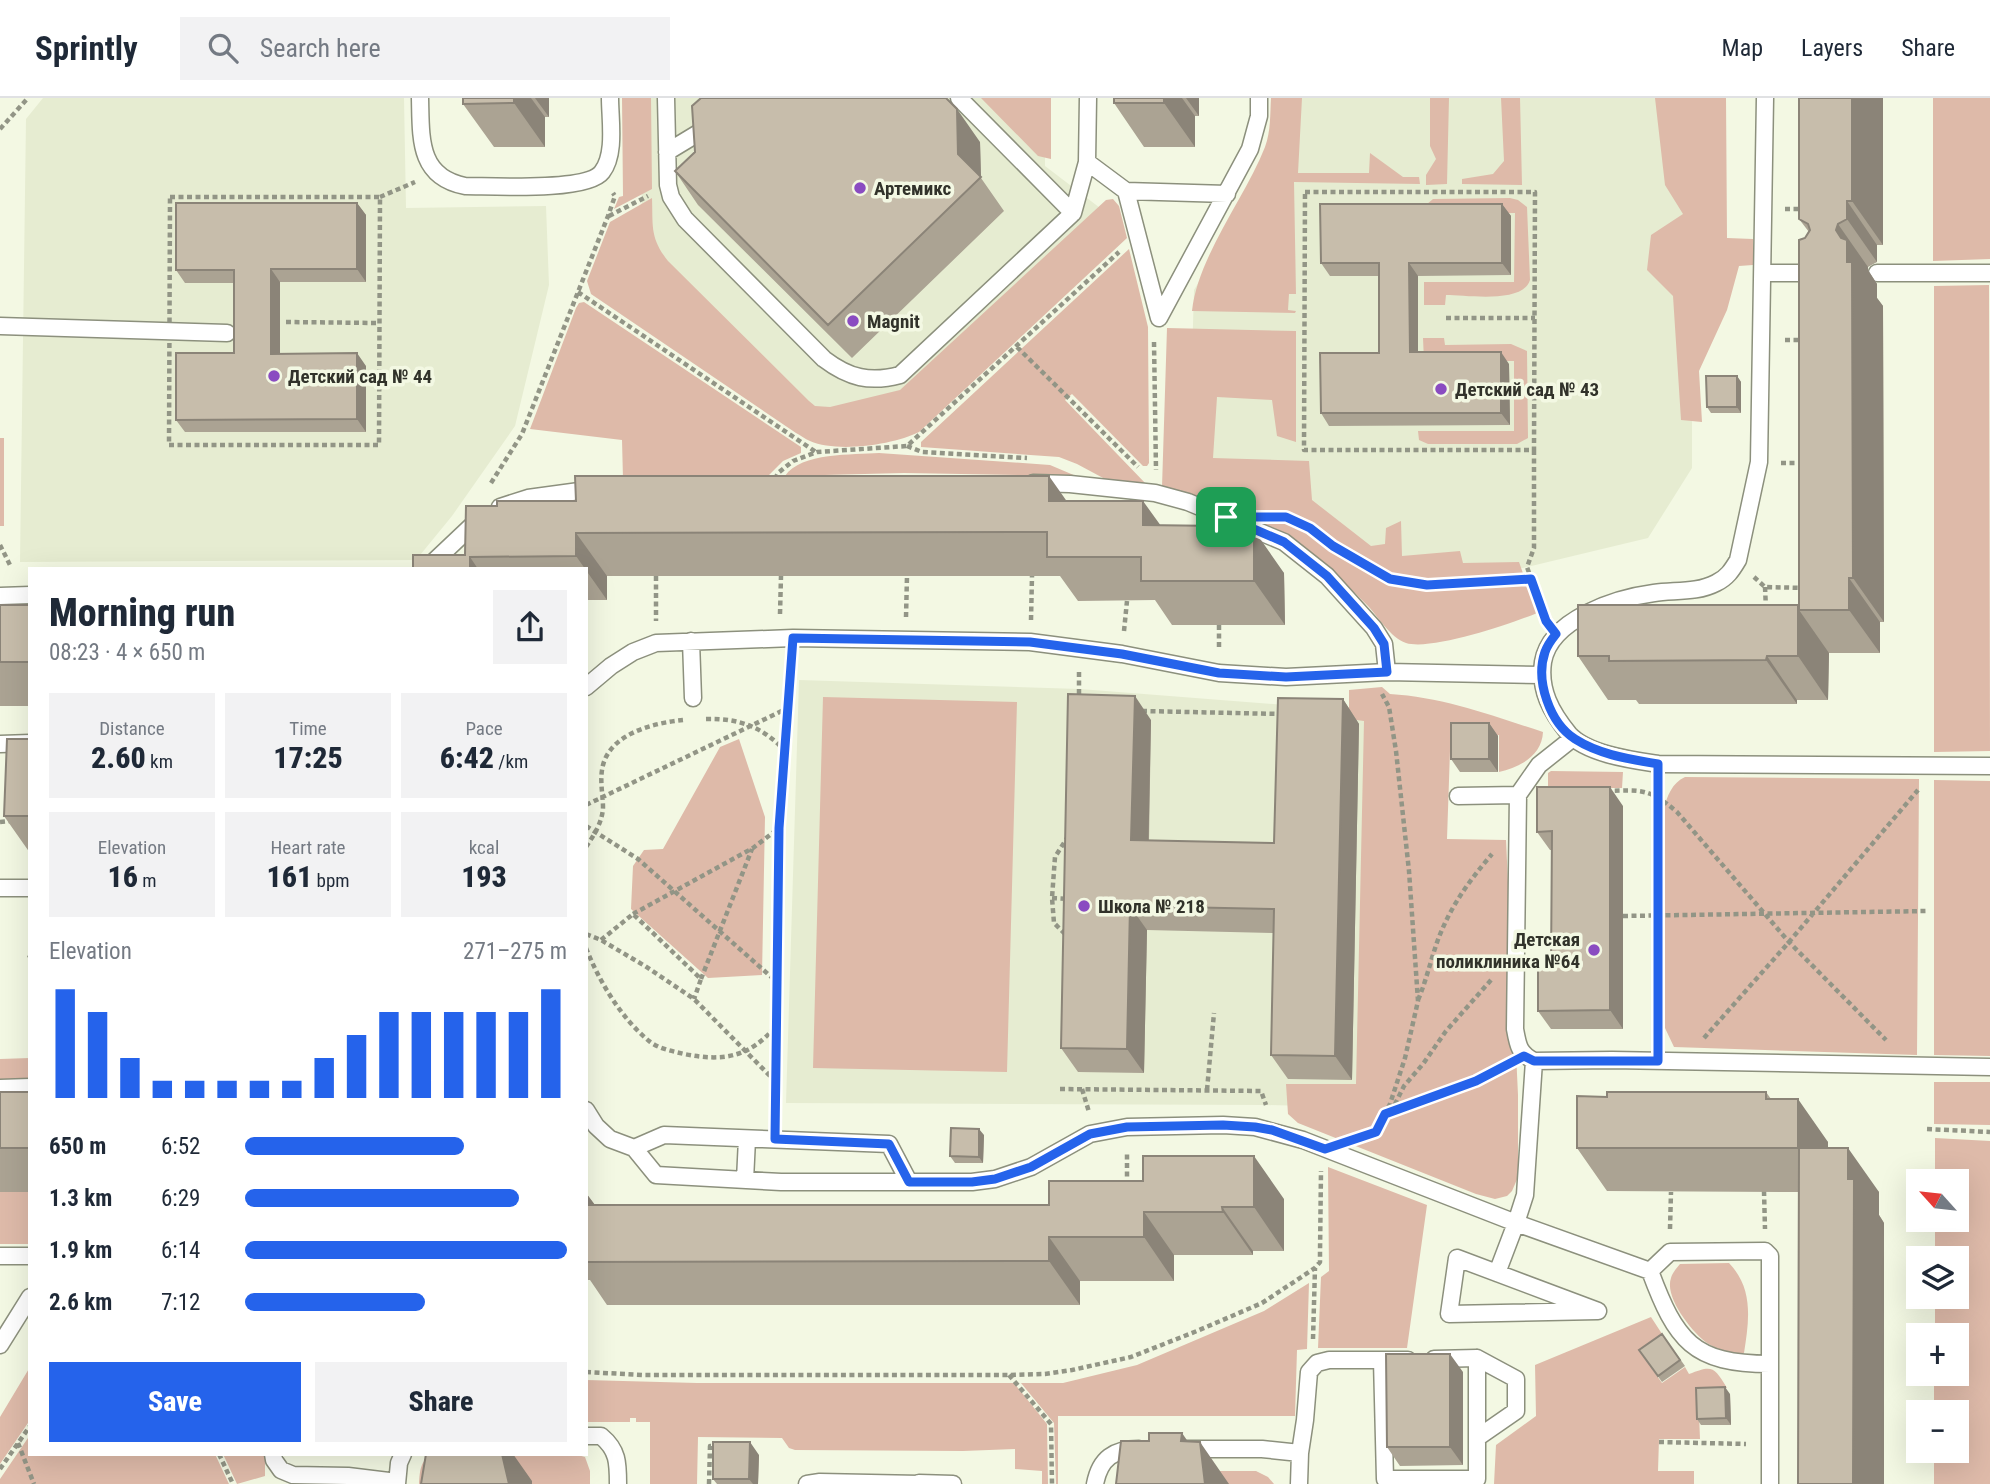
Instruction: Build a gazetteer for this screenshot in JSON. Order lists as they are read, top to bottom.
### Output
{
  "places": [
    "Артемикс",
    "Magnit",
    "Детский сад № 44",
    "Детский сад № 43",
    "Школа № 218",
    "Детская поликлиника №64"
  ],
  "north": "top left",
  "page": {
    "header": "Sprintly",
    "search": "Search here",
    "nav": ["Map", "Layers", "Share"],
    "heading": ["Morning run", "08:23 · 4 × 650 m"],
    "stats": [
      ["Distance", "2.60 km"],
      ["Time", "17:25"],
      ["Pace", "6:42 /km"],
      ["Elevation", "16 m"],
      ["Heart rate", "161 bpm"],
      ["kcal", "193"]
    ],
    "chart": ["Elevation", "271–275 m"],
    "list": [
      {
        "name": "650 m",
        "note": "6:52"
      },
      {
        "name": "1.3 km",
        "note": "6:29"
      },
      {
        "name": "1.9 km",
        "note": "6:14"
      },
      {
        "name": "2.6 km",
        "note": "7:12"
      }
    ],
    "map_buttons": ["+", "−"],
    "buttons": ["Save", "Share"]
  }
}
